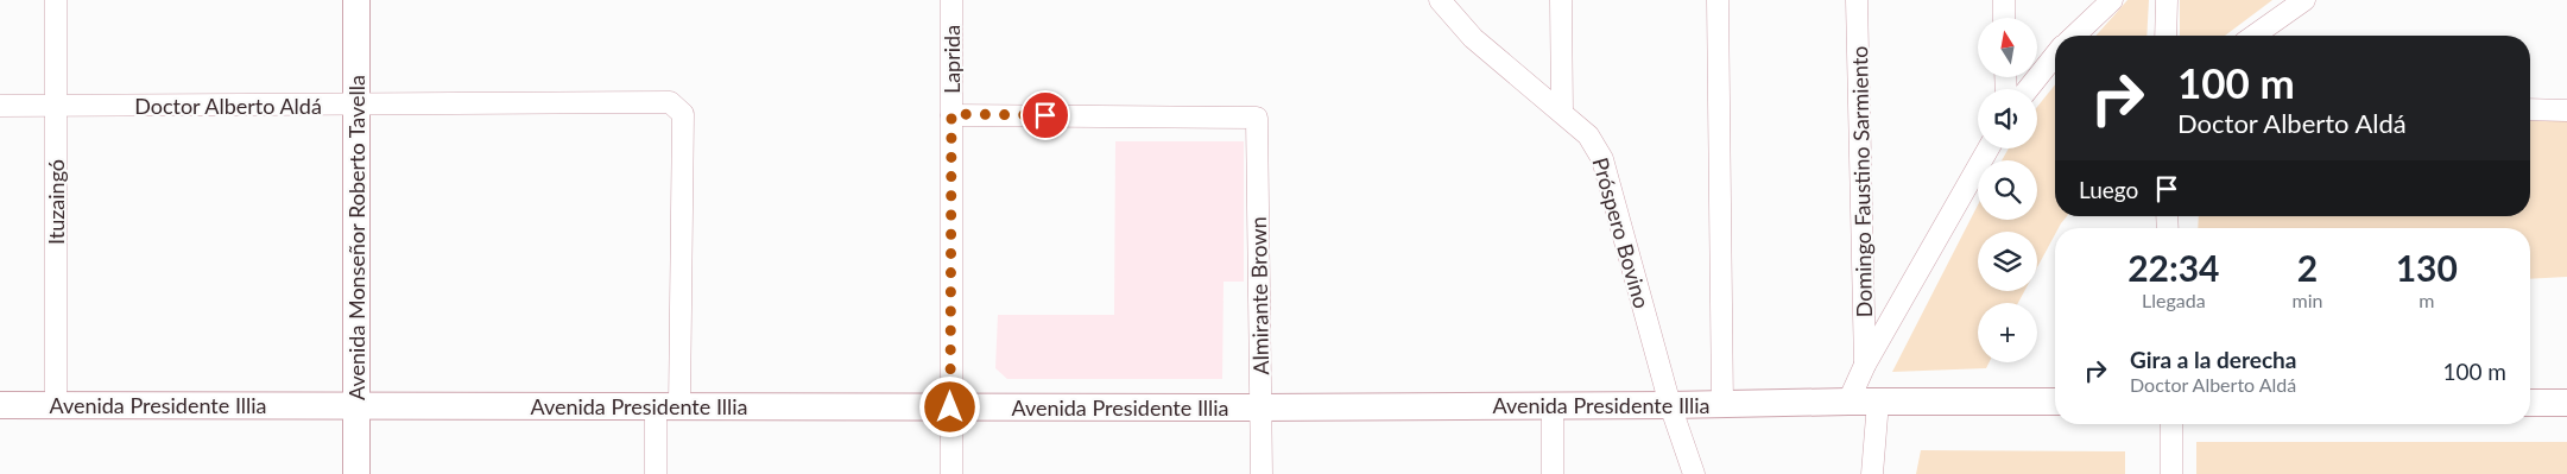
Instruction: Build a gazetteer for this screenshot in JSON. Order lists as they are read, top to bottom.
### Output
{
  "streets": {
    "main road": ["Avenida Monseñor Roberto Tavella", "Avenida Presidente Illia"],
    "street": [
      "Laprida",
      "Doctor Alberto Aldá",
      "Domingo Faustino Sarmiento",
      "Ituzaingó",
      "Próspero Bovino",
      "Almirante Brown"
    ]
  },
  "crossings": [
    ["Laprida", "Almirante Brown"],
    ["Laprida", "Avenida Presidente Illia"],
    ["Doctor Alberto Aldá", "Ituzaingó"],
    ["Doctor Alberto Aldá", "Avenida Monseñor Roberto Tavella"],
    ["Doctor Alberto Aldá", "Avenida Presidente Illia"],
    ["Ituzaingó", "Avenida Presidente Illia"],
    ["Próspero Bovino", "Avenida Presidente Illia"],
    ["Avenida Monseñor Roberto Tavella", "Avenida Presidente Illia"],
    ["Almirante Brown", "Avenida Presidente Illia"]
  ],
  "north": "top",
  "page": {
    "map_buttons": "+",
    "turn": ["100 m", "Doctor Alberto Aldá"],
    "then": "Luego",
    "eta": [
      "22:34",
      "Llegada",
      "2",
      "min",
      "130",
      "m"
    ],
    "list": [
      {
        "name": "Gira a la derecha",
        "note": "Doctor Alberto Aldá",
        "value": "100 m"
      }
    ]
  }
}
